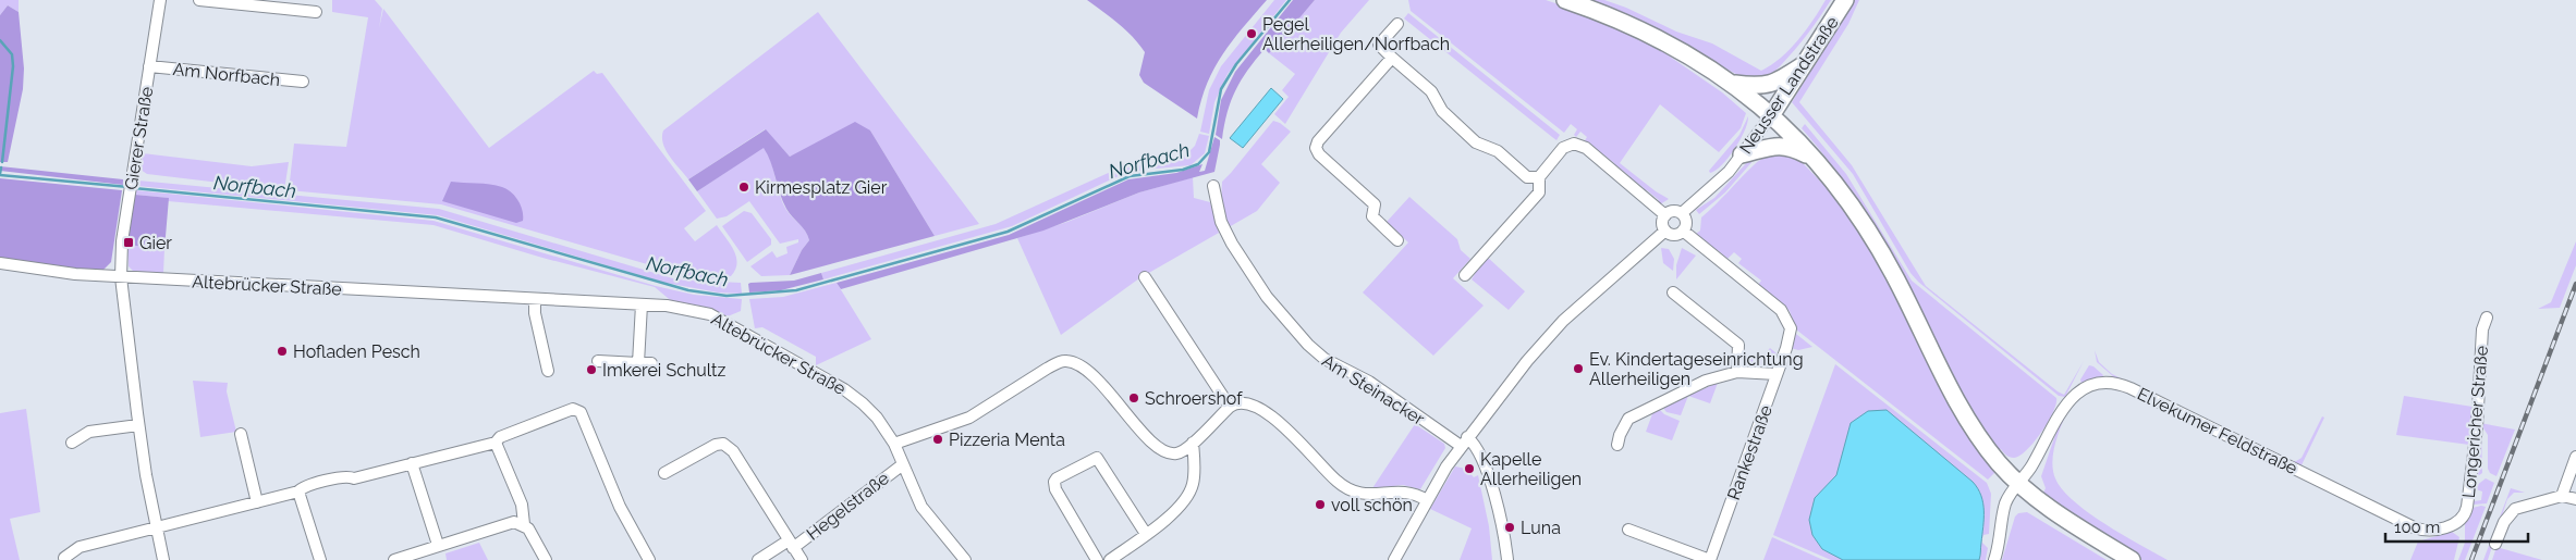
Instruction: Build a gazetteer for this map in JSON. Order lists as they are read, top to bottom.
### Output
{
  "streets": {
    "main road": ["Neusser Landstraße"],
    "street": [
      "Am Norfbach",
      "Gierer Straße",
      "Altebrücker Straße",
      "Am Steinacker",
      "Longericher Straße",
      "Elvekumer Feldstraße",
      "Rankestraße",
      "Hegelstraße"
    ]
  },
  "crossings": [
    ["Am Norfbach", "Gierer Straße"],
    ["Neusser Landstraße", "Rankestraße"],
    ["Gierer Straße", "Altebrücker Straße"],
    ["Altebrücker Straße", "Hegelstraße"],
    ["Longericher Straße", "Elvekumer Feldstraße"]
  ],
  "water": ["Norfbach"],
  "places": {
    "other": [
      "Pegel Allerheiligen/Norfbach",
      "Kirmesplatz Gier",
      "Hofladen Pesch",
      "Ev. Kindertageseinrichtung Allerheiligen",
      "Imkerei Schultz",
      "Schroershof",
      "Pizzeria Menta",
      "Kapelle Allerheiligen",
      "voll schön",
      "Luna"
    ],
    "transit": ["Gier"]
  },
  "scale_bar": "100 m"
}
